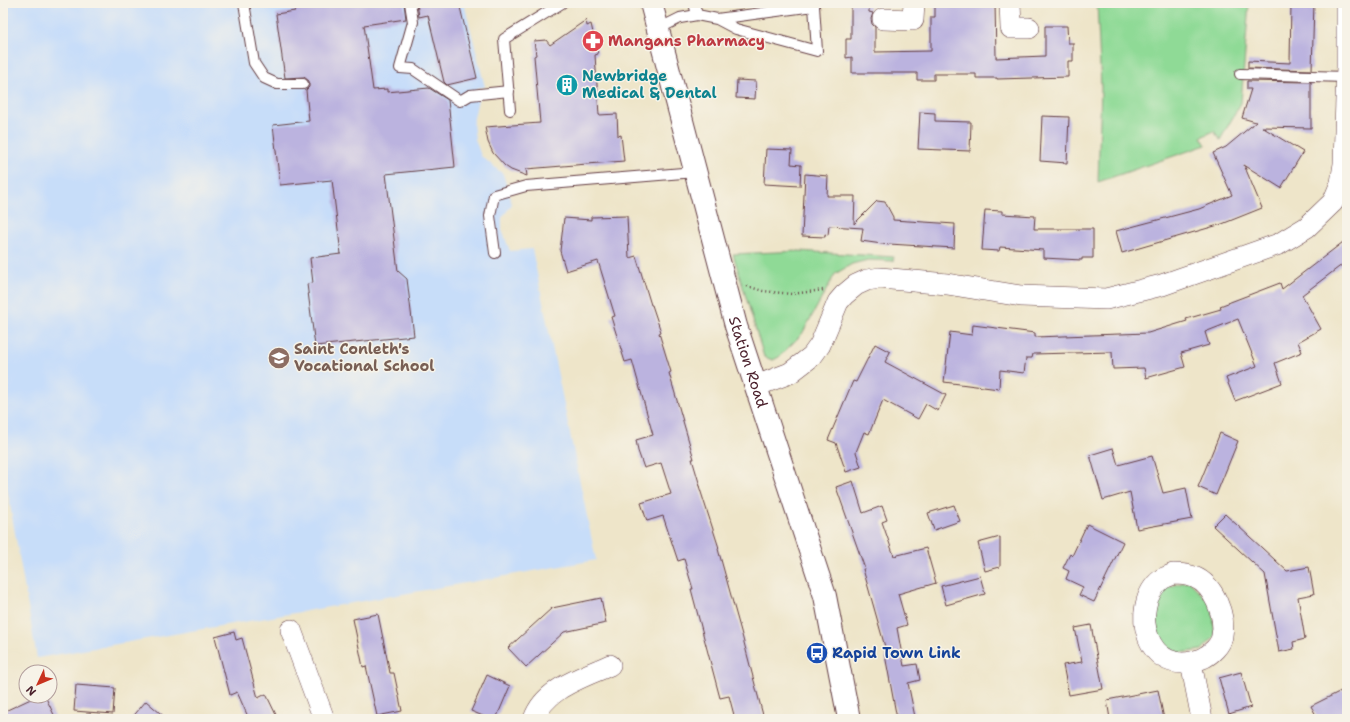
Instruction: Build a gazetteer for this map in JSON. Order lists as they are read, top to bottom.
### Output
{
  "streets": {
    "main road": ["Station Road"]
  },
  "places": {
    "pharmacy": ["Mangans Pharmacy"],
    "building": ["Newbridge Medical & Dental"],
    "school or university": ["Saint Conleth's Vocational School"],
    "bus stop": ["Rapid Town Link"]
  },
  "north": "bottom left"
}
